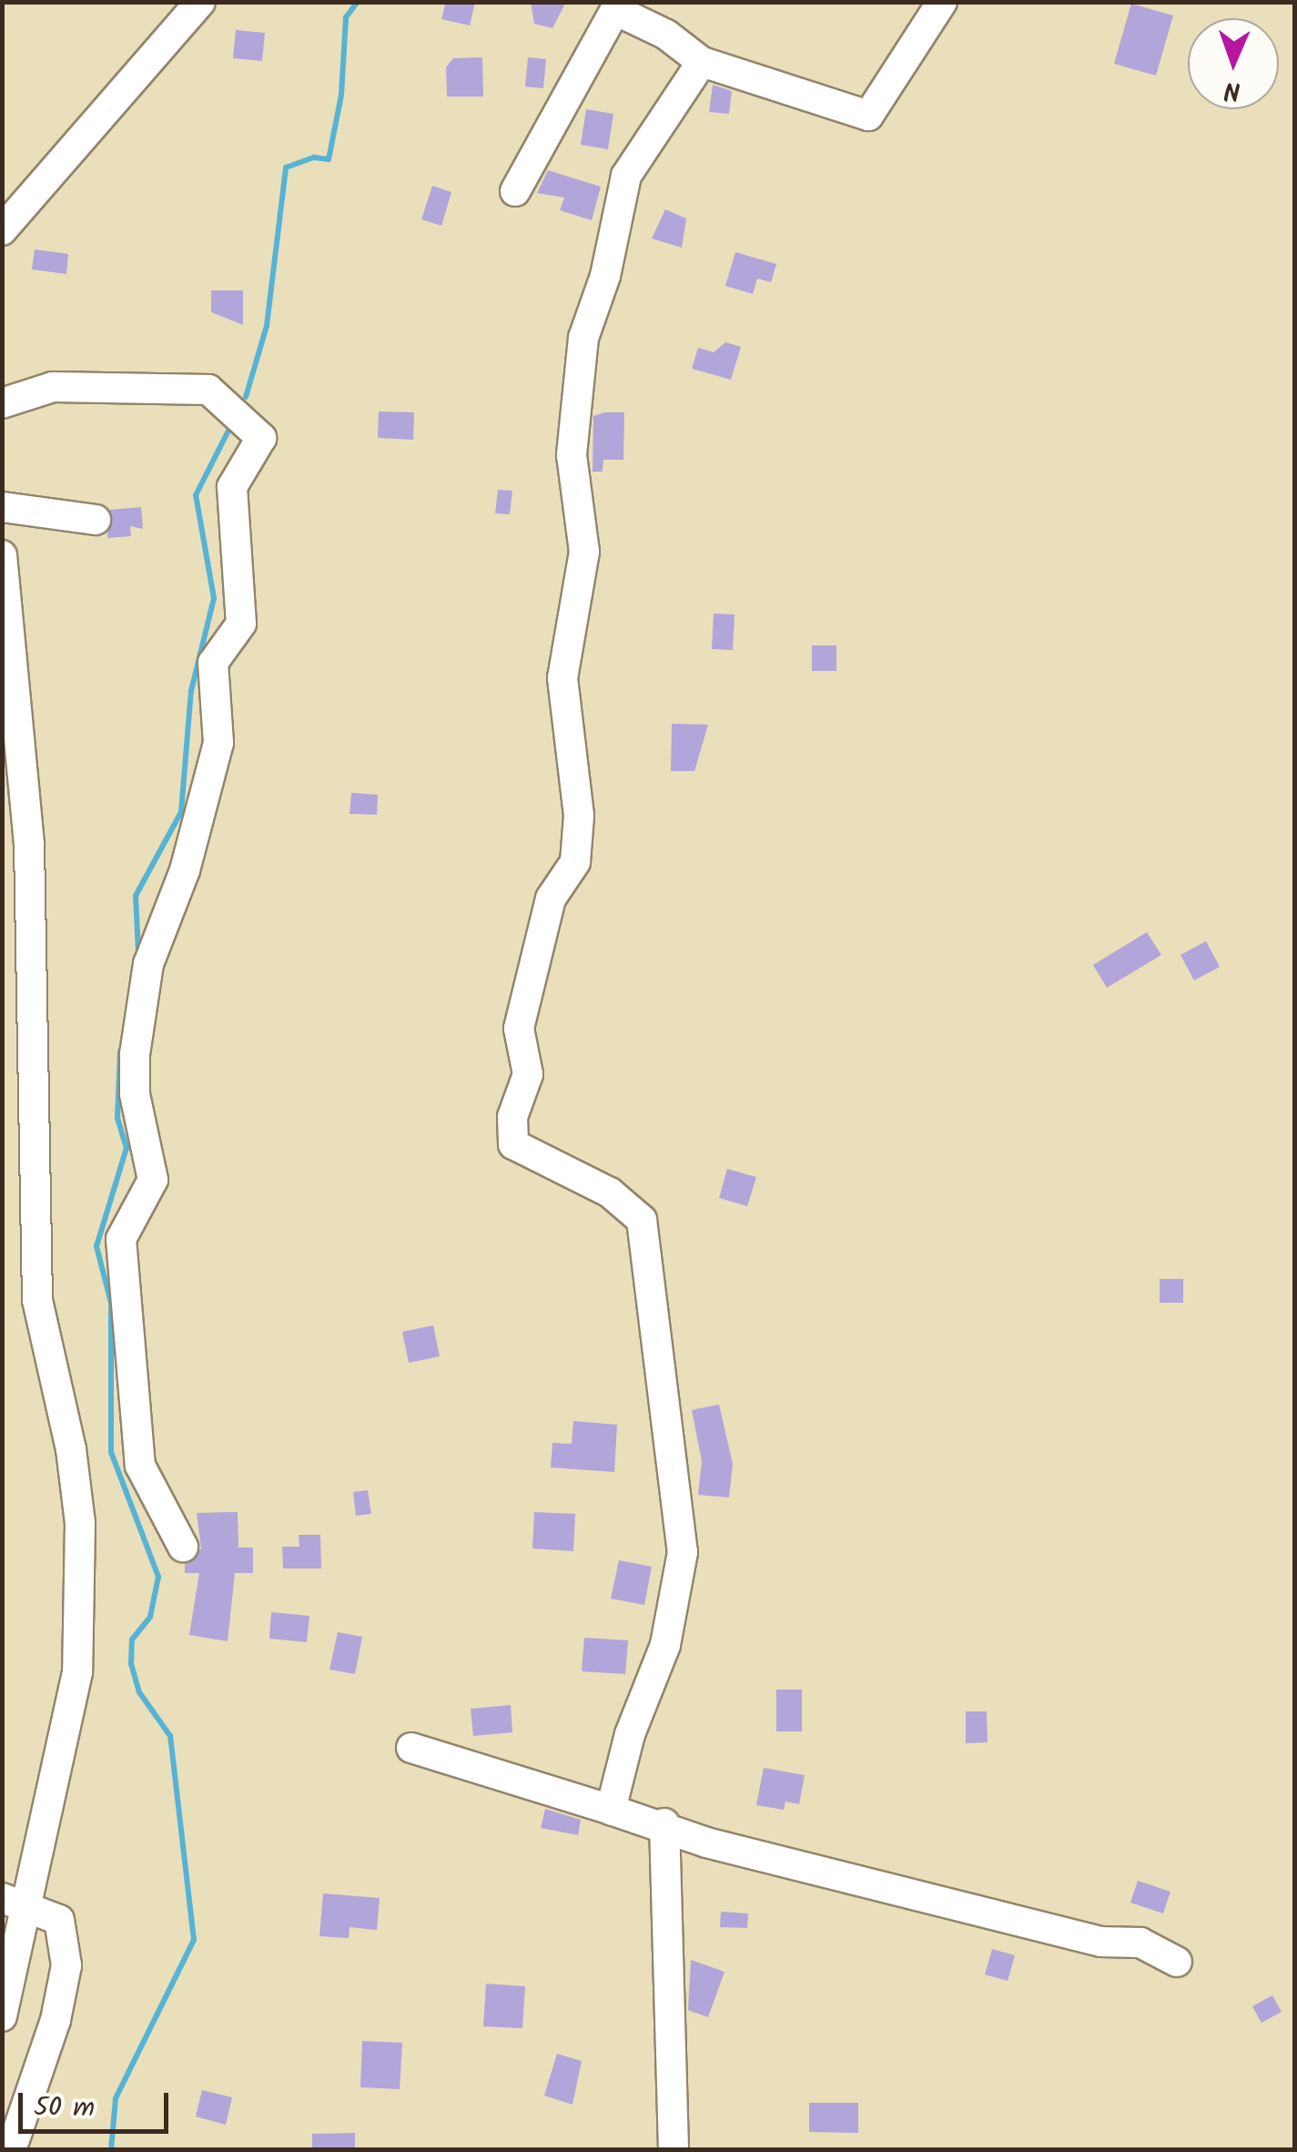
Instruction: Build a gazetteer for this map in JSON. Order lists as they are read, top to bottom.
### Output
{
  "scale_bar": "50 m",
  "north": "bottom"
}
